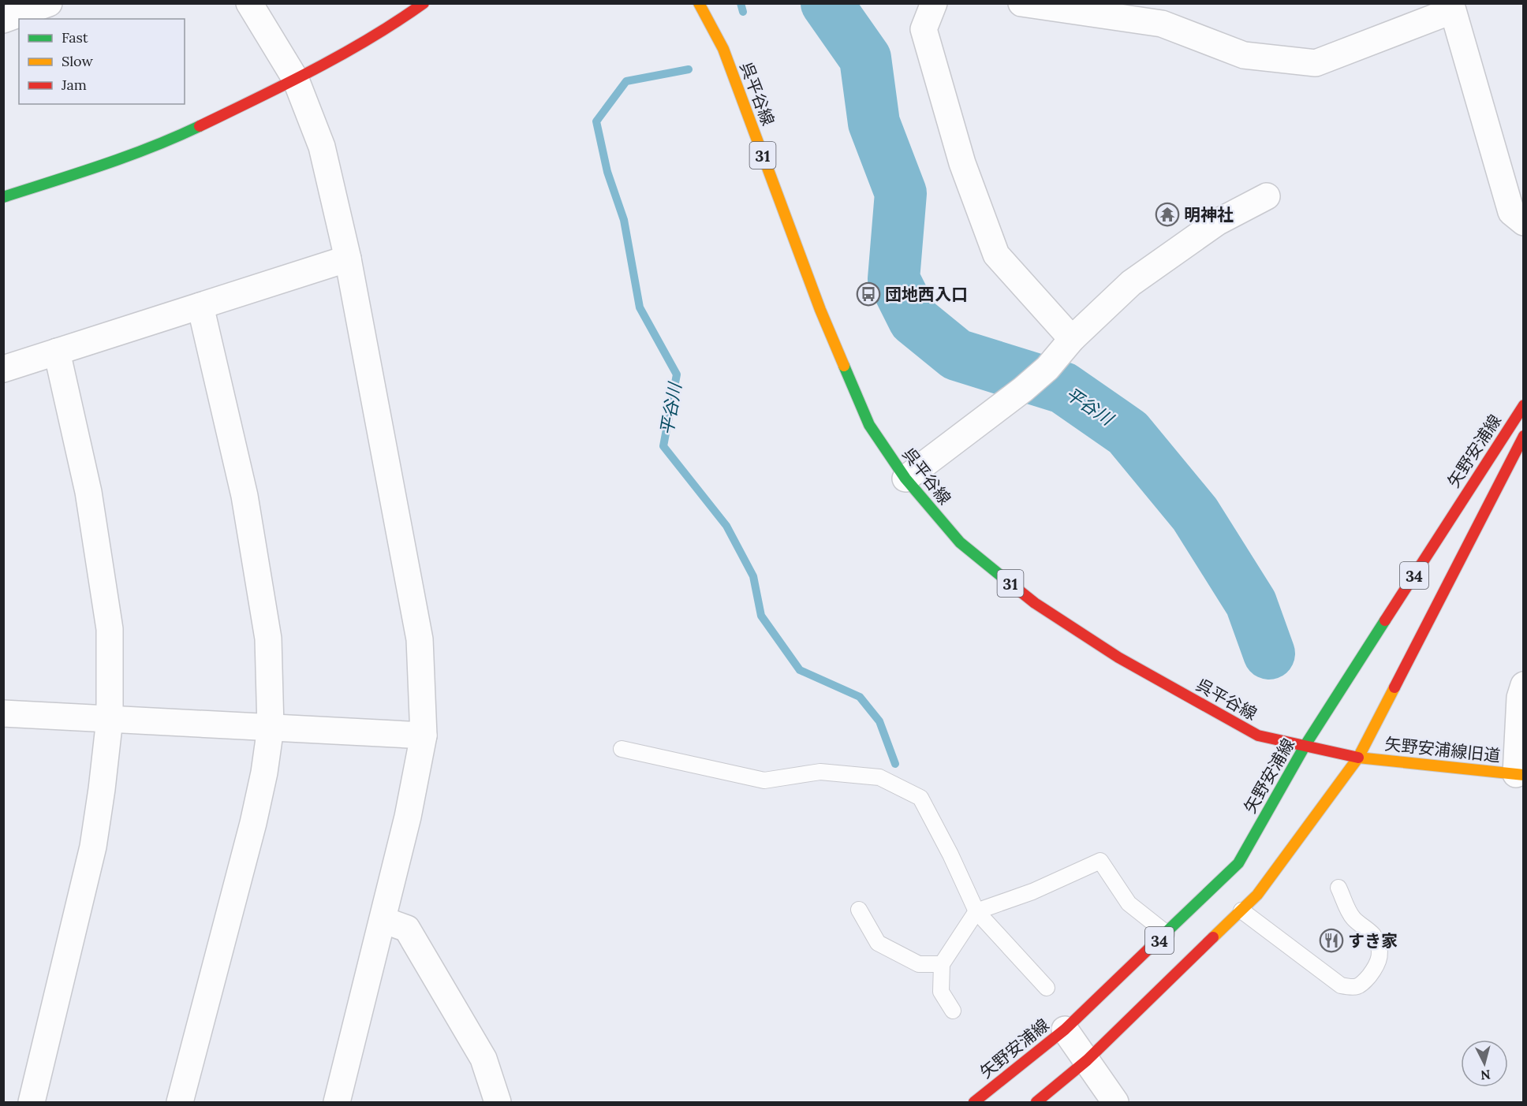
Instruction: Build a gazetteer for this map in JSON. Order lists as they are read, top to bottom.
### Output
{
  "streets": {
    "main road": [
      "呉平谷線",
      "31",
      "矢野安浦線",
      "34",
      "矢野安浦線旧道"
    ]
  },
  "crossings": [
    ["呉平谷線", "矢野安浦線"],
    ["呉平谷線", "矢野安浦線旧道"],
    ["矢野安浦線", "矢野安浦線旧道"]
  ],
  "water": ["平谷川"],
  "places": {
    "temple": ["明神社"],
    "bus stop": ["団地西入口"],
    "restaurant": ["すき家"]
  },
  "legend": ["Fast", "Slow", "Jam"],
  "north": "bottom"
}
